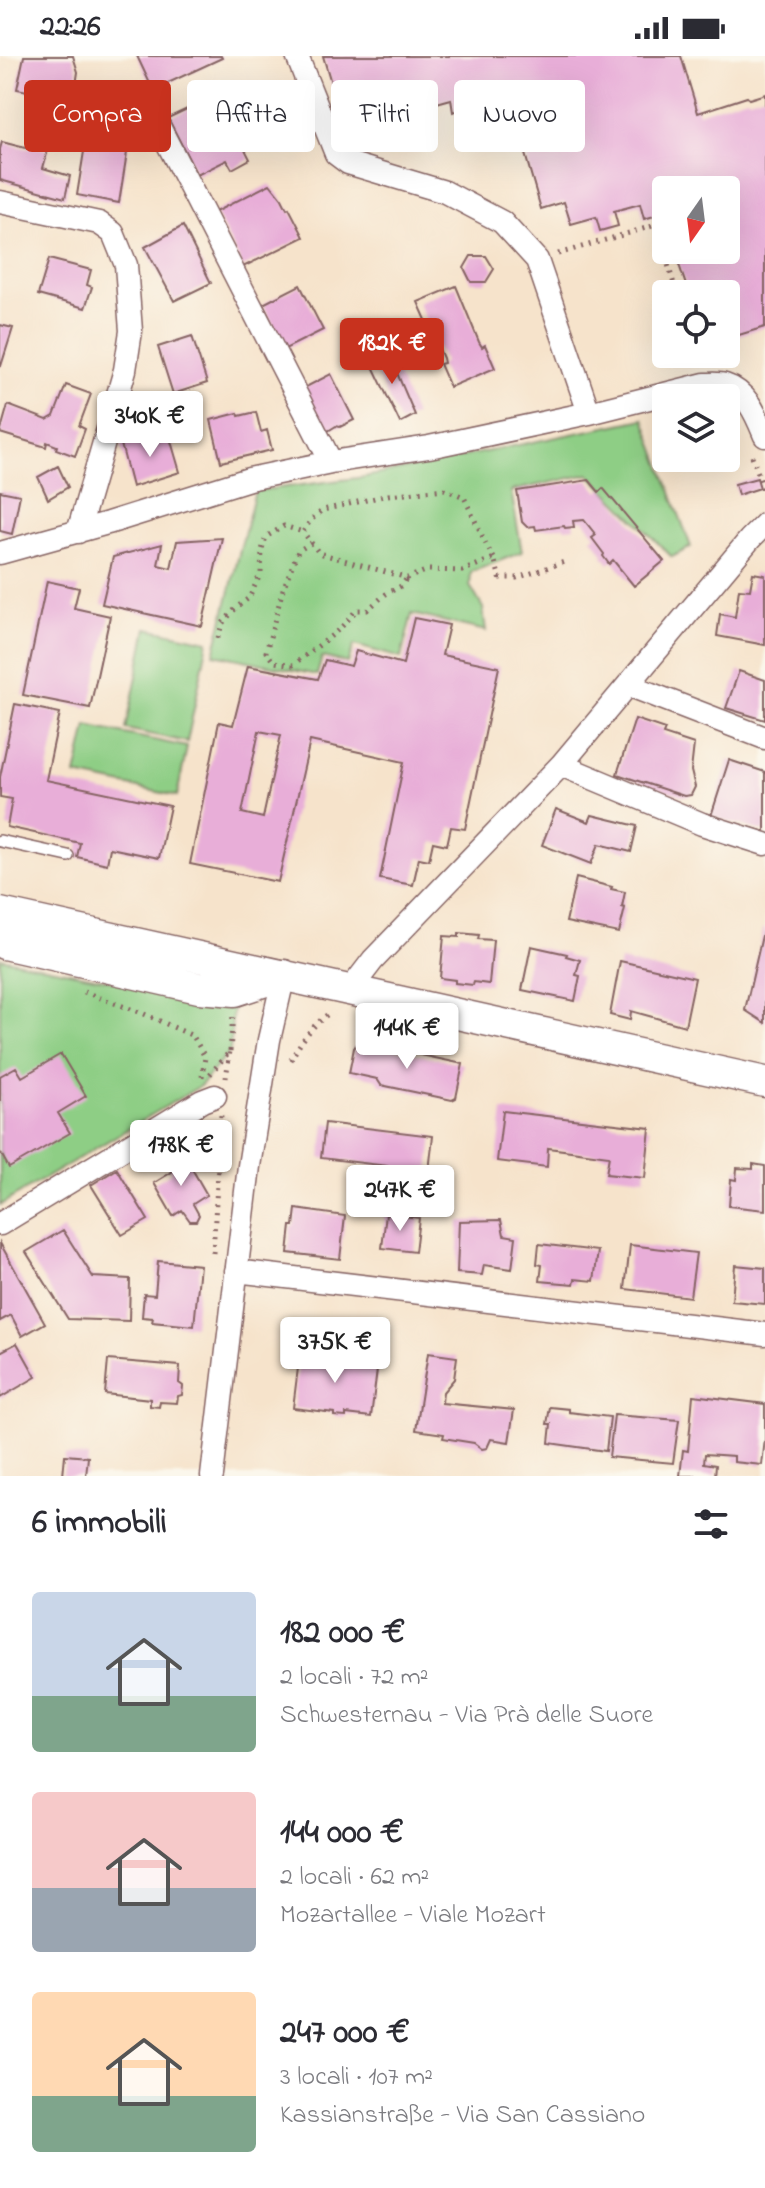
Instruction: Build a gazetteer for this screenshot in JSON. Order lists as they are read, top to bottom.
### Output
{
  "north": "bottom",
  "page": {
    "status": "22:26",
    "chip": [
      "Compra",
      "Affitta",
      "Filtri",
      "Nuovo"
    ],
    "price": [
      "182K €",
      "340K €",
      "144K €",
      "178K €",
      "247K €",
      "375K €"
    ],
    "heading": "6 immobili",
    "list": [
      {
        "name": "182 000 €",
        "note": "2 locali · 72 m² · Schwesternau - Via Prà delle Suore"
      },
      {
        "name": "144 000 €",
        "note": "2 locali · 62 m² · Mozartallee - Viale Mozart"
      },
      {
        "name": "247 000 €",
        "note": "3 locali · 107 m² · Kassianstraße - Via San Cassiano"
      }
    ]
  }
}
